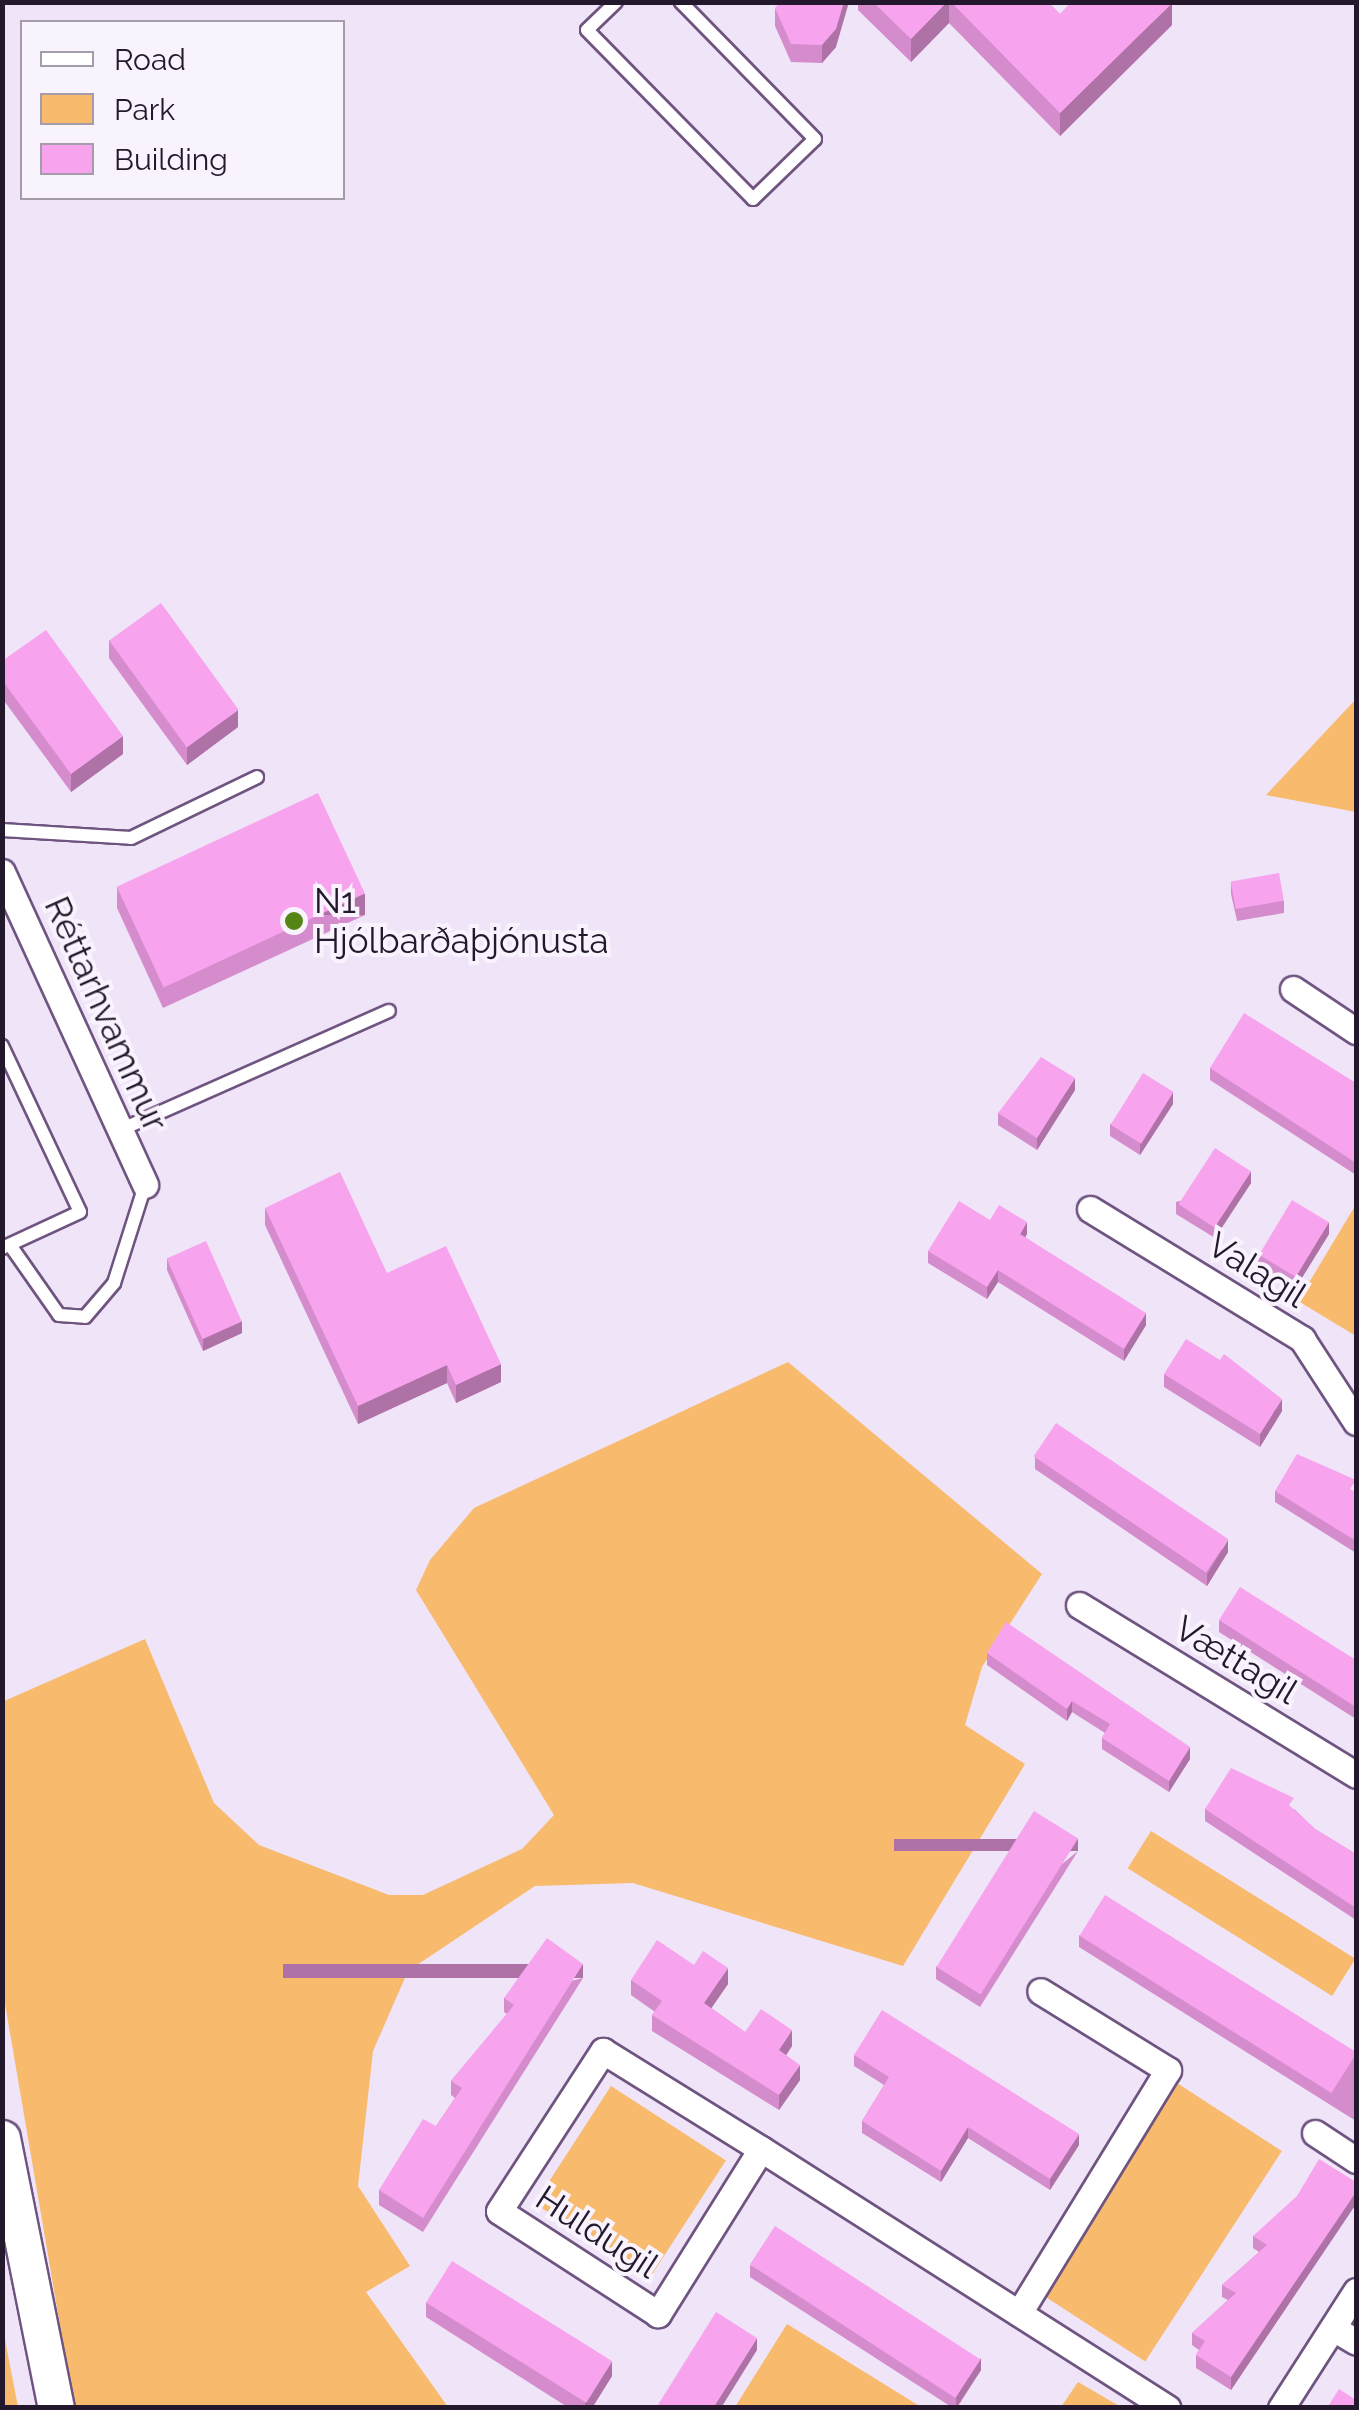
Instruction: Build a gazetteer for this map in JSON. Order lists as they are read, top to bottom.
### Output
{
  "streets": {
    "street": [
      "Réttarhvammur",
      "Valagil",
      "Vættagil",
      "Huldugil"
    ]
  },
  "places": ["N1 Hjólbarðaþjónusta"],
  "legend": ["Road", "Park", "Building"]
}
